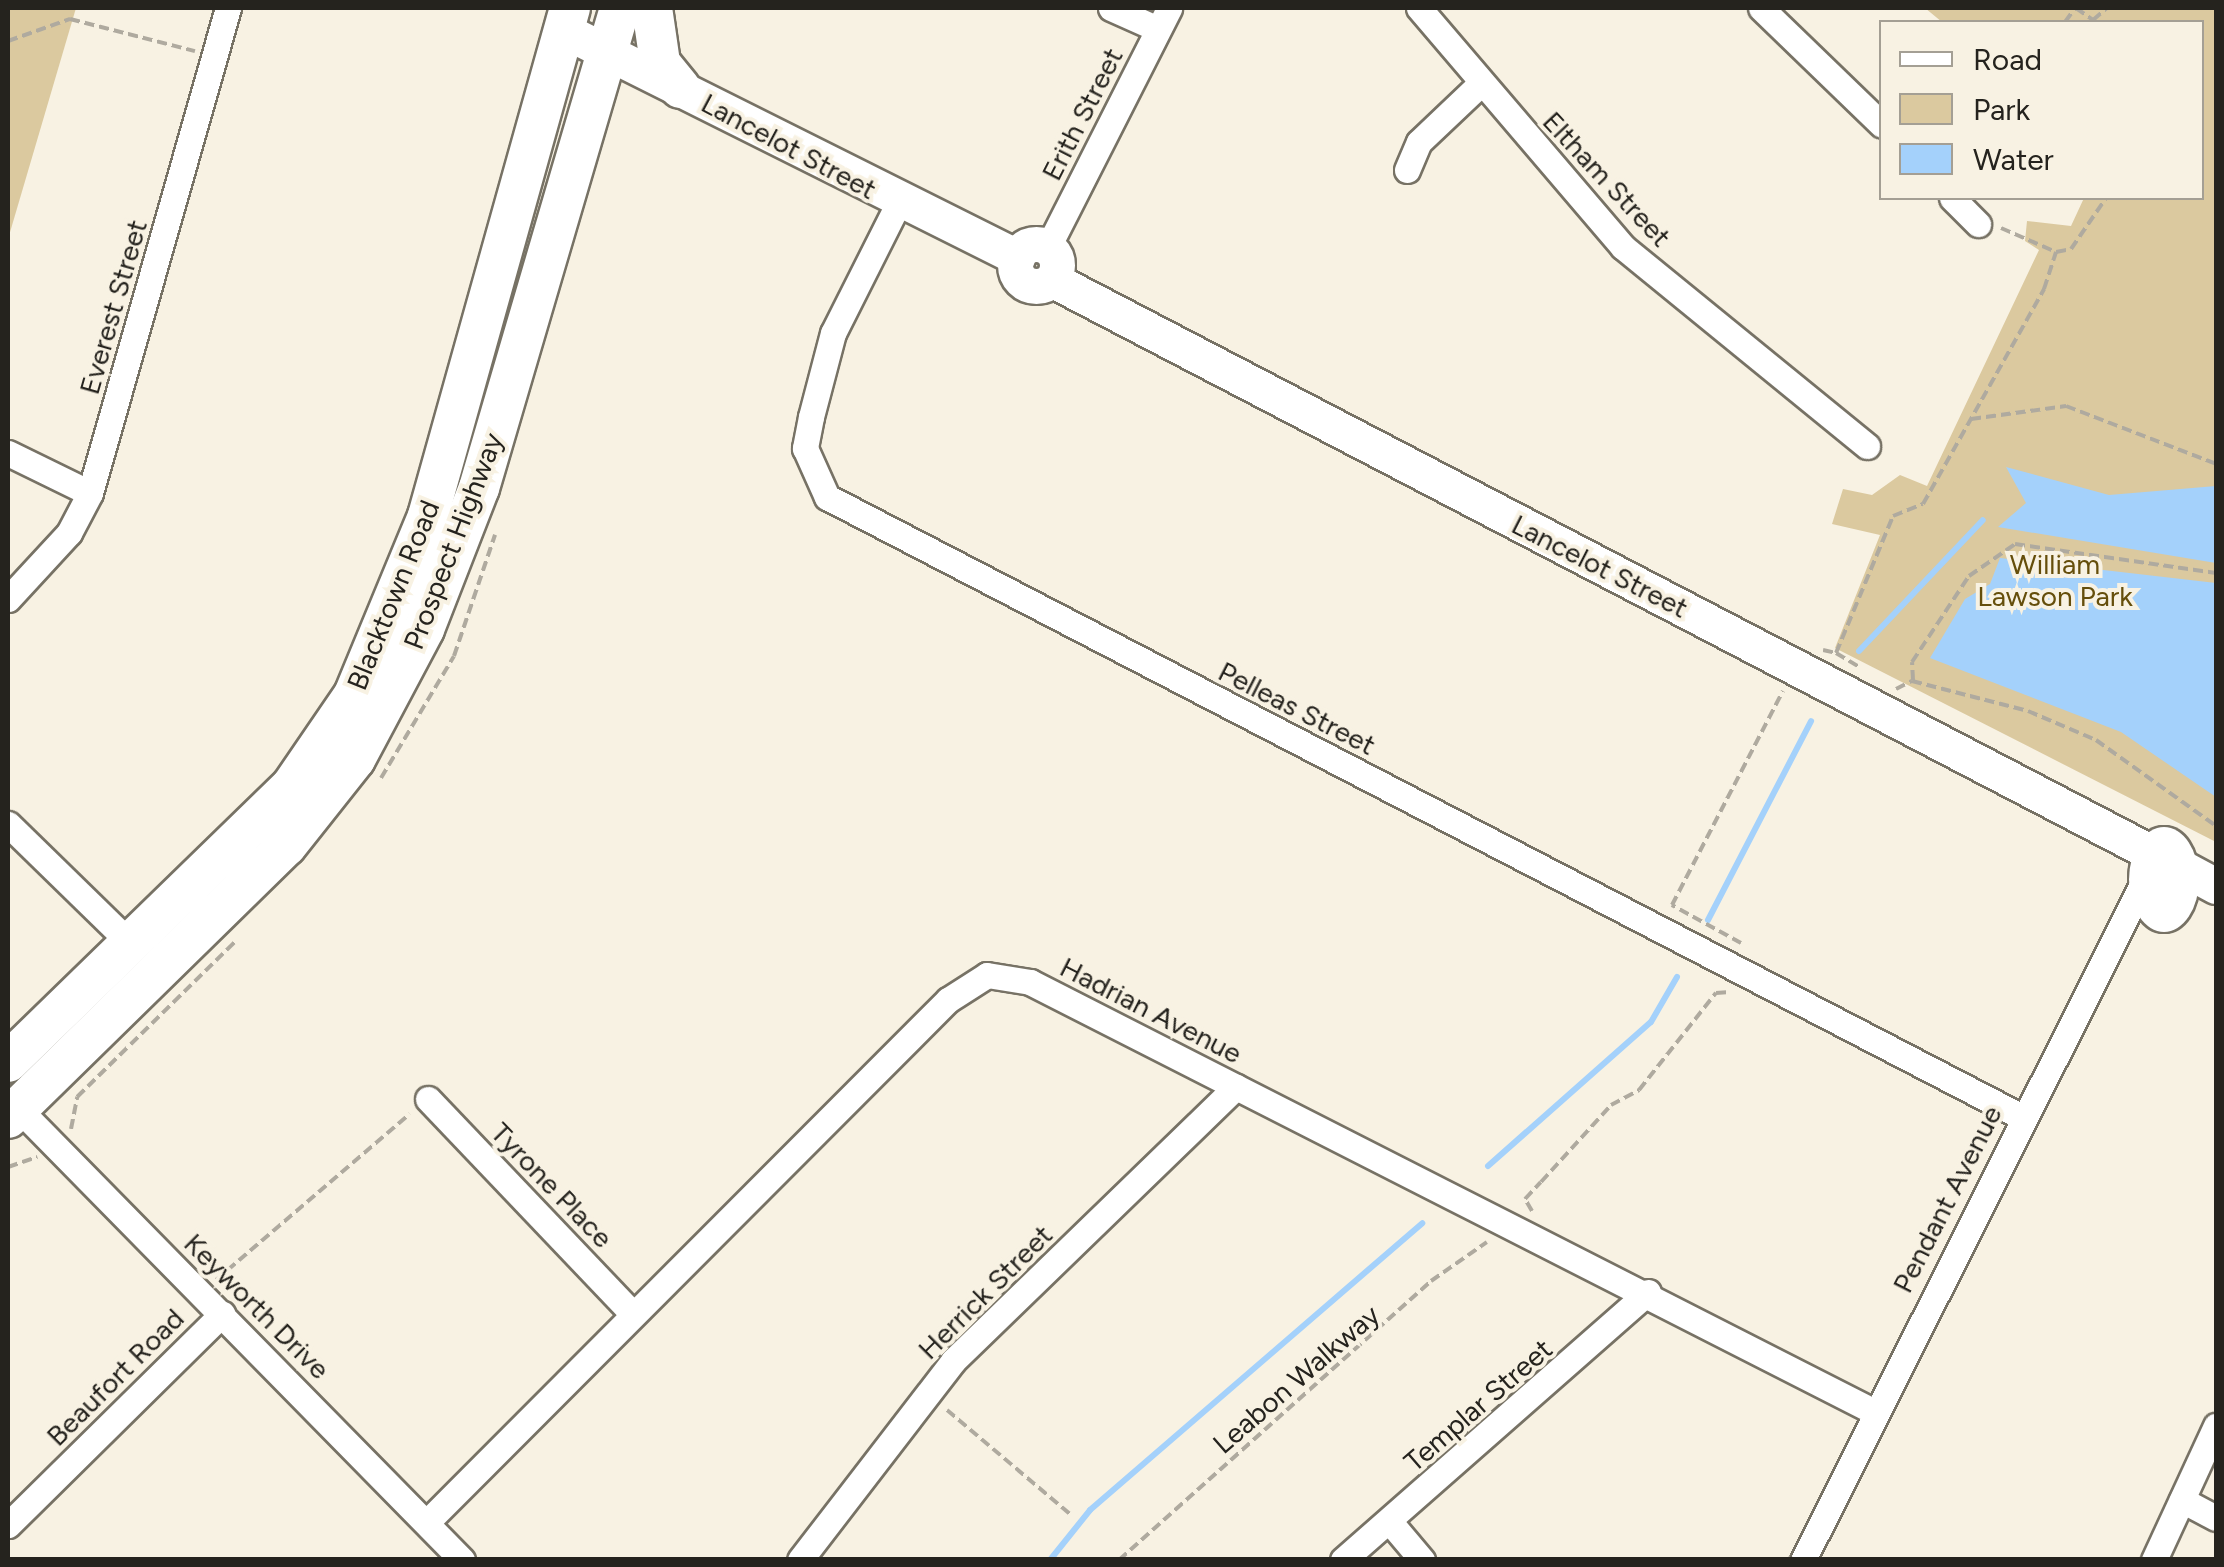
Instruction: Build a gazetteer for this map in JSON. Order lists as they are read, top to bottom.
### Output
{
  "streets": {
    "main road": ["Prospect Highway", "Blacktown Road"],
    "street": [
      "Erith Street",
      "Lancelot Street",
      "Eltham Street",
      "Everest Street",
      "Pelleas Street",
      "Hadrian Avenue",
      "Tyrone Place",
      "Pendant Avenue",
      "Herrick Street",
      "Keyworth Drive",
      "Beaufort Road",
      "Templar Street"
    ],
    "path": ["Leabon Walkway"]
  },
  "crossings": [
    ["Erith Street", "Lancelot Street"],
    ["Lancelot Street", "Prospect Highway"],
    ["Lancelot Street", "Blacktown Road"],
    ["Lancelot Street", "Pelleas Street"],
    ["Lancelot Street", "Pendant Avenue"],
    ["Prospect Highway", "Keyworth Drive"],
    ["Pelleas Street", "Pendant Avenue"],
    ["Hadrian Avenue", "Tyrone Place"],
    ["Hadrian Avenue", "Pendant Avenue"],
    ["Hadrian Avenue", "Herrick Street"],
    ["Hadrian Avenue", "Keyworth Drive"],
    ["Hadrian Avenue", "Templar Street"],
    ["Keyworth Drive", "Beaufort Road"]
  ],
  "parks": ["William Lawson Park"],
  "legend": ["Road", "Park", "Water"]
}
